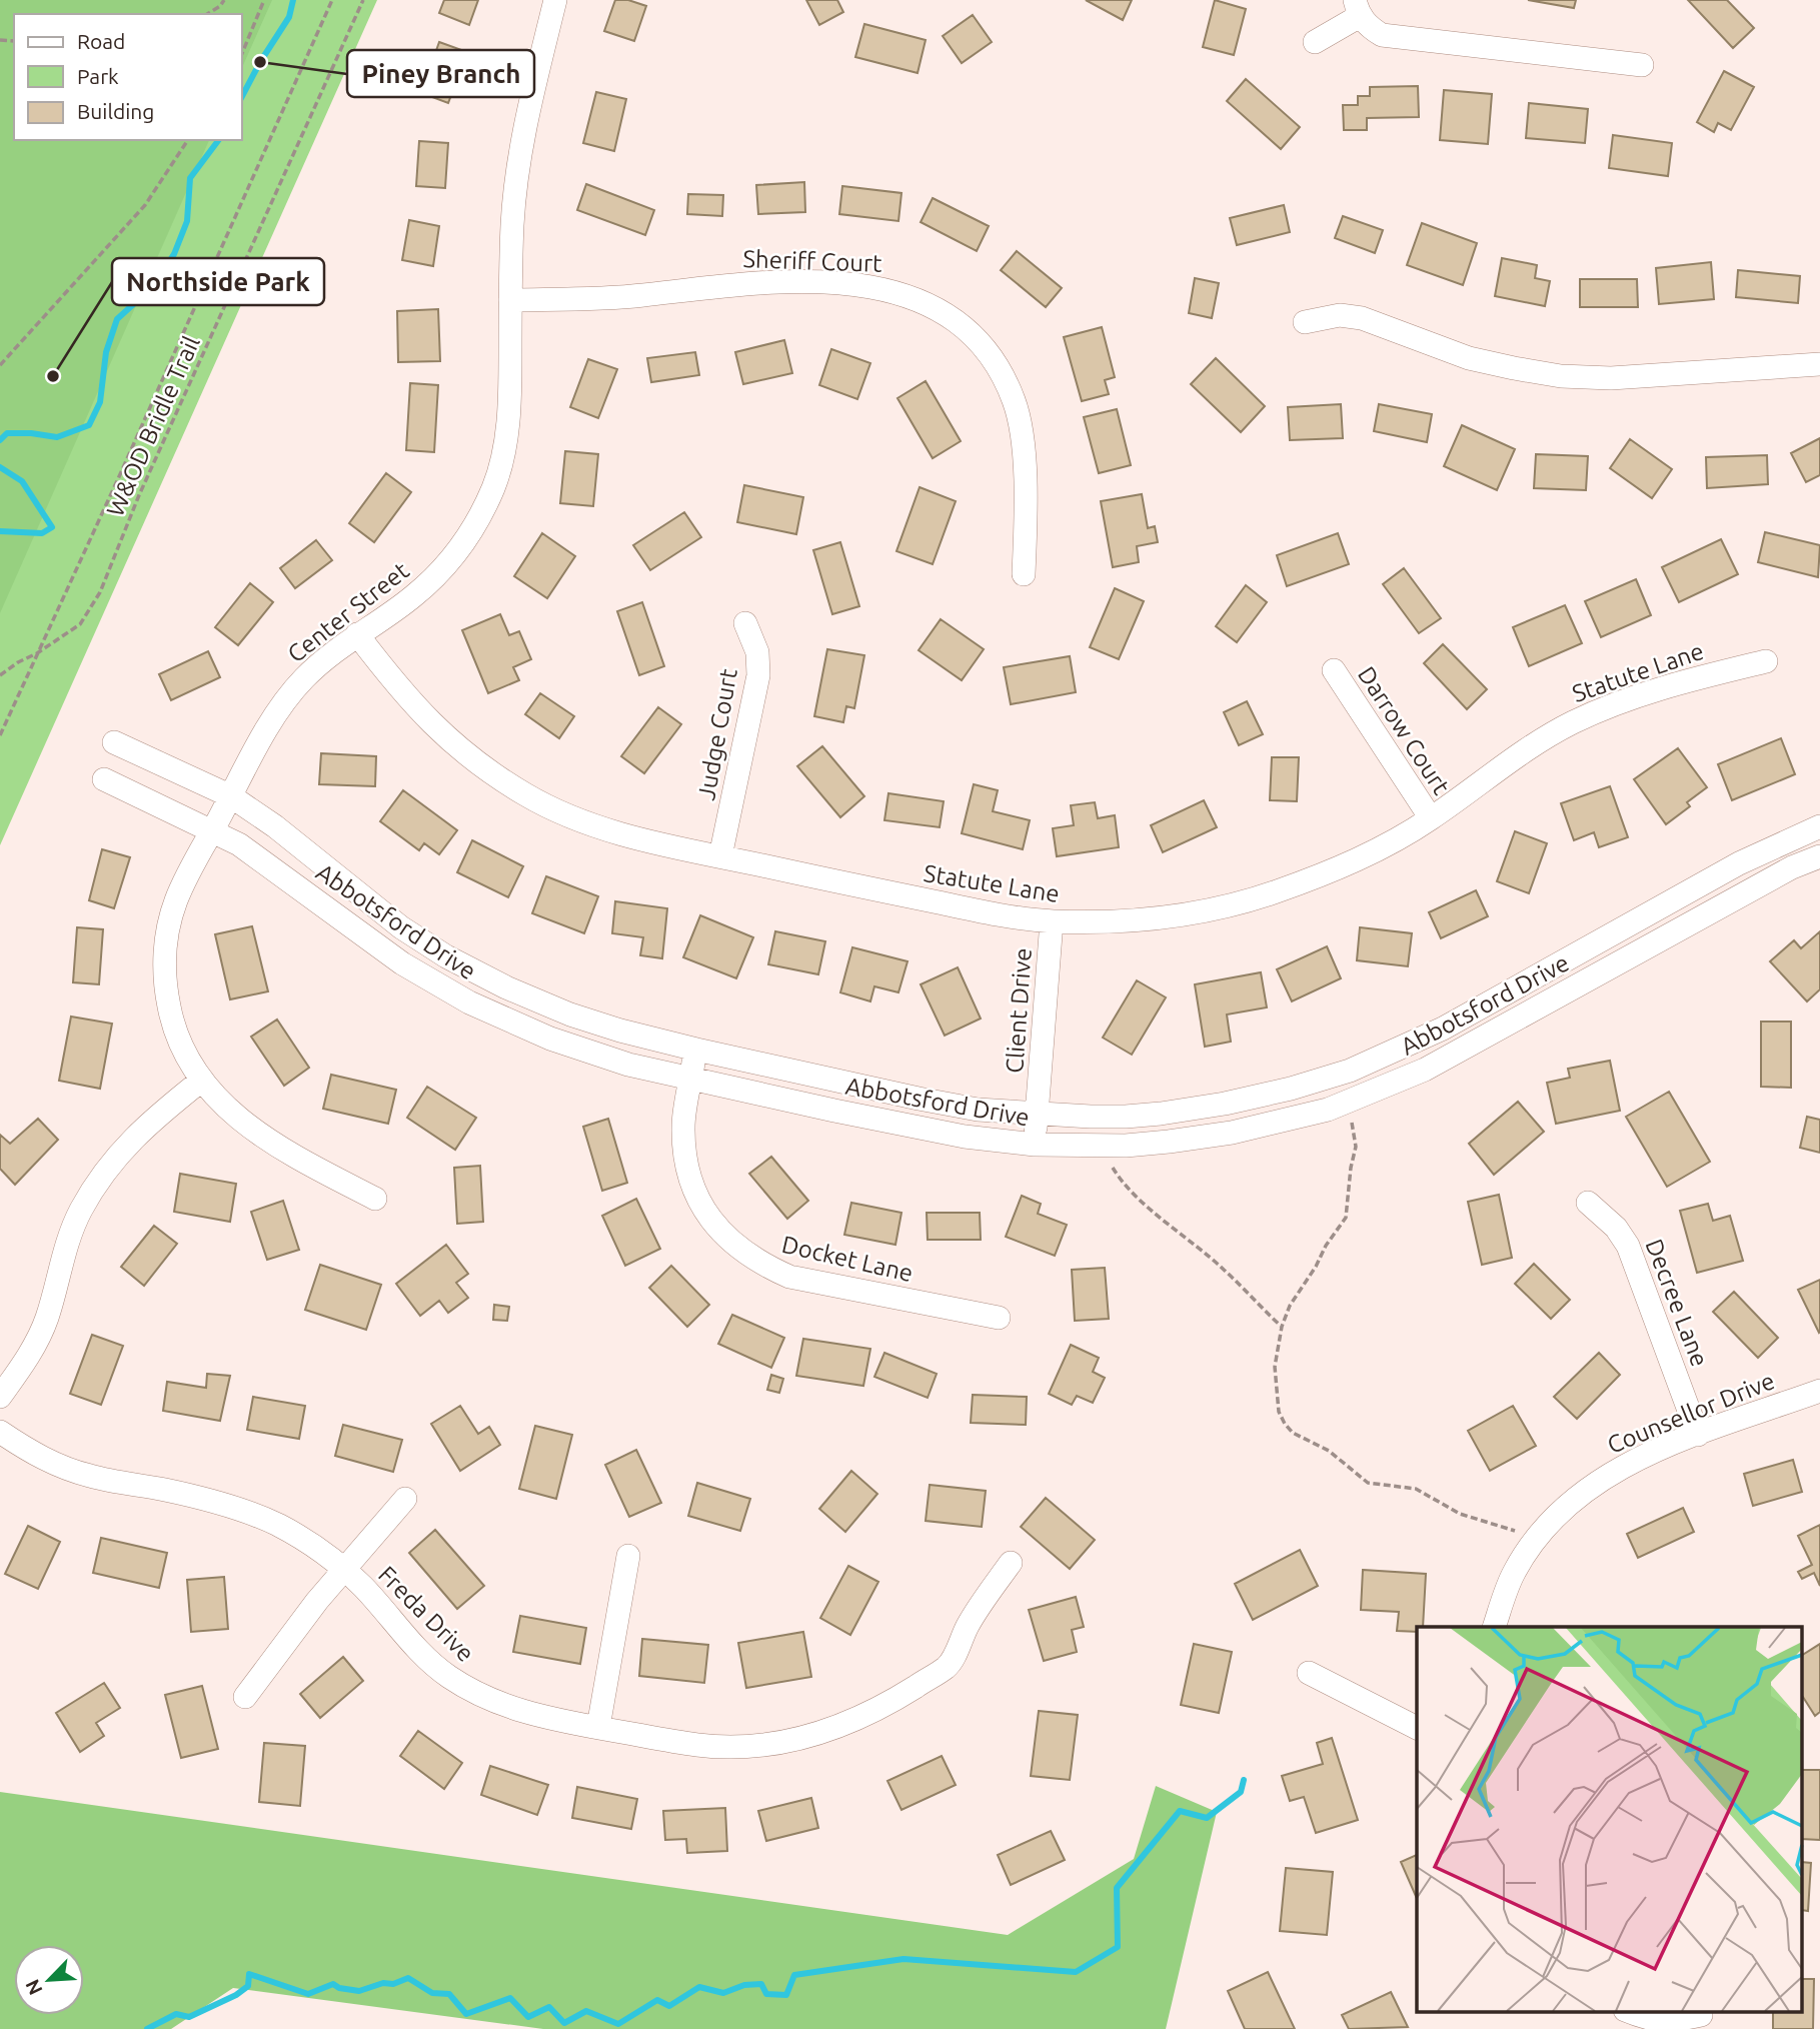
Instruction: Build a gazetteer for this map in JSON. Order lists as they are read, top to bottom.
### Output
{
  "streets": {
    "street": [
      "Sheriff Court",
      "Center Street",
      "Statute Lane",
      "Darrow Court",
      "Judge Court",
      "Abbotsford Drive",
      "Client Drive",
      "Docket Lane",
      "Decree Lane",
      "Counsellor Drive",
      "Freda Drive"
    ],
    "path": ["W&OD Bridle Trail"]
  },
  "crossings": [
    ["Sheriff Court", "Center Street"],
    ["Center Street", "Statute Lane"],
    ["Center Street", "Abbotsford Drive"],
    ["Statute Lane", "Darrow Court"],
    ["Statute Lane", "Judge Court"],
    ["Statute Lane", "Client Drive"],
    ["Abbotsford Drive", "Client Drive"],
    ["Abbotsford Drive", "Docket Lane"],
    ["Decree Lane", "Counsellor Drive"]
  ],
  "places": ["Piney Branch", "Northside Park"],
  "legend": ["Road", "Park", "Building"],
  "north": "bottom left"
}
